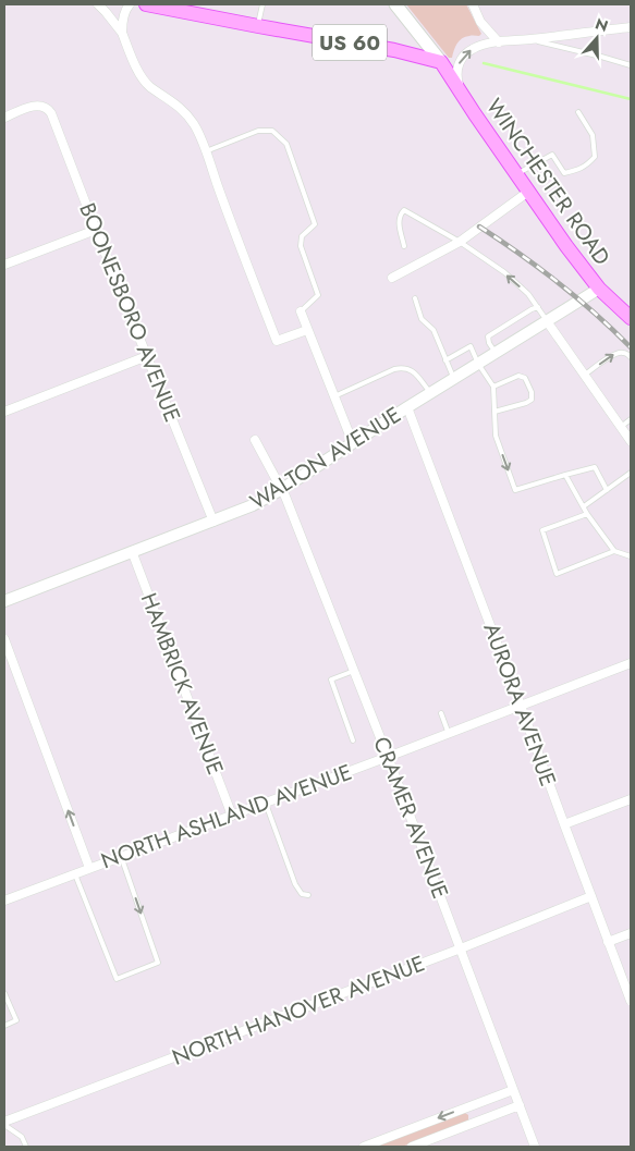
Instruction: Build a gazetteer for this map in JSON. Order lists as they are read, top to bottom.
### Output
{
  "streets": {
    "main road": ["US 60", "WINCHESTER ROAD"],
    "street": [
      "BOONESBORO AVENUE",
      "WALTON AVENUE",
      "HAMBRICK AVENUE",
      "AURORA AVENUE",
      "NORTH ASHLAND AVENUE",
      "CRAMER AVENUE",
      "NORTH HANOVER AVENUE"
    ]
  },
  "crossings": [
    ["US 60", "WINCHESTER ROAD"],
    ["WINCHESTER ROAD", "WALTON AVENUE"],
    ["BOONESBORO AVENUE", "WALTON AVENUE"],
    ["WALTON AVENUE", "HAMBRICK AVENUE"],
    ["WALTON AVENUE", "AURORA AVENUE"],
    ["WALTON AVENUE", "CRAMER AVENUE"],
    ["HAMBRICK AVENUE", "NORTH ASHLAND AVENUE"],
    ["AURORA AVENUE", "NORTH ASHLAND AVENUE"],
    ["AURORA AVENUE", "NORTH HANOVER AVENUE"],
    ["NORTH ASHLAND AVENUE", "CRAMER AVENUE"],
    ["CRAMER AVENUE", "NORTH HANOVER AVENUE"]
  ],
  "north": "top"
}
